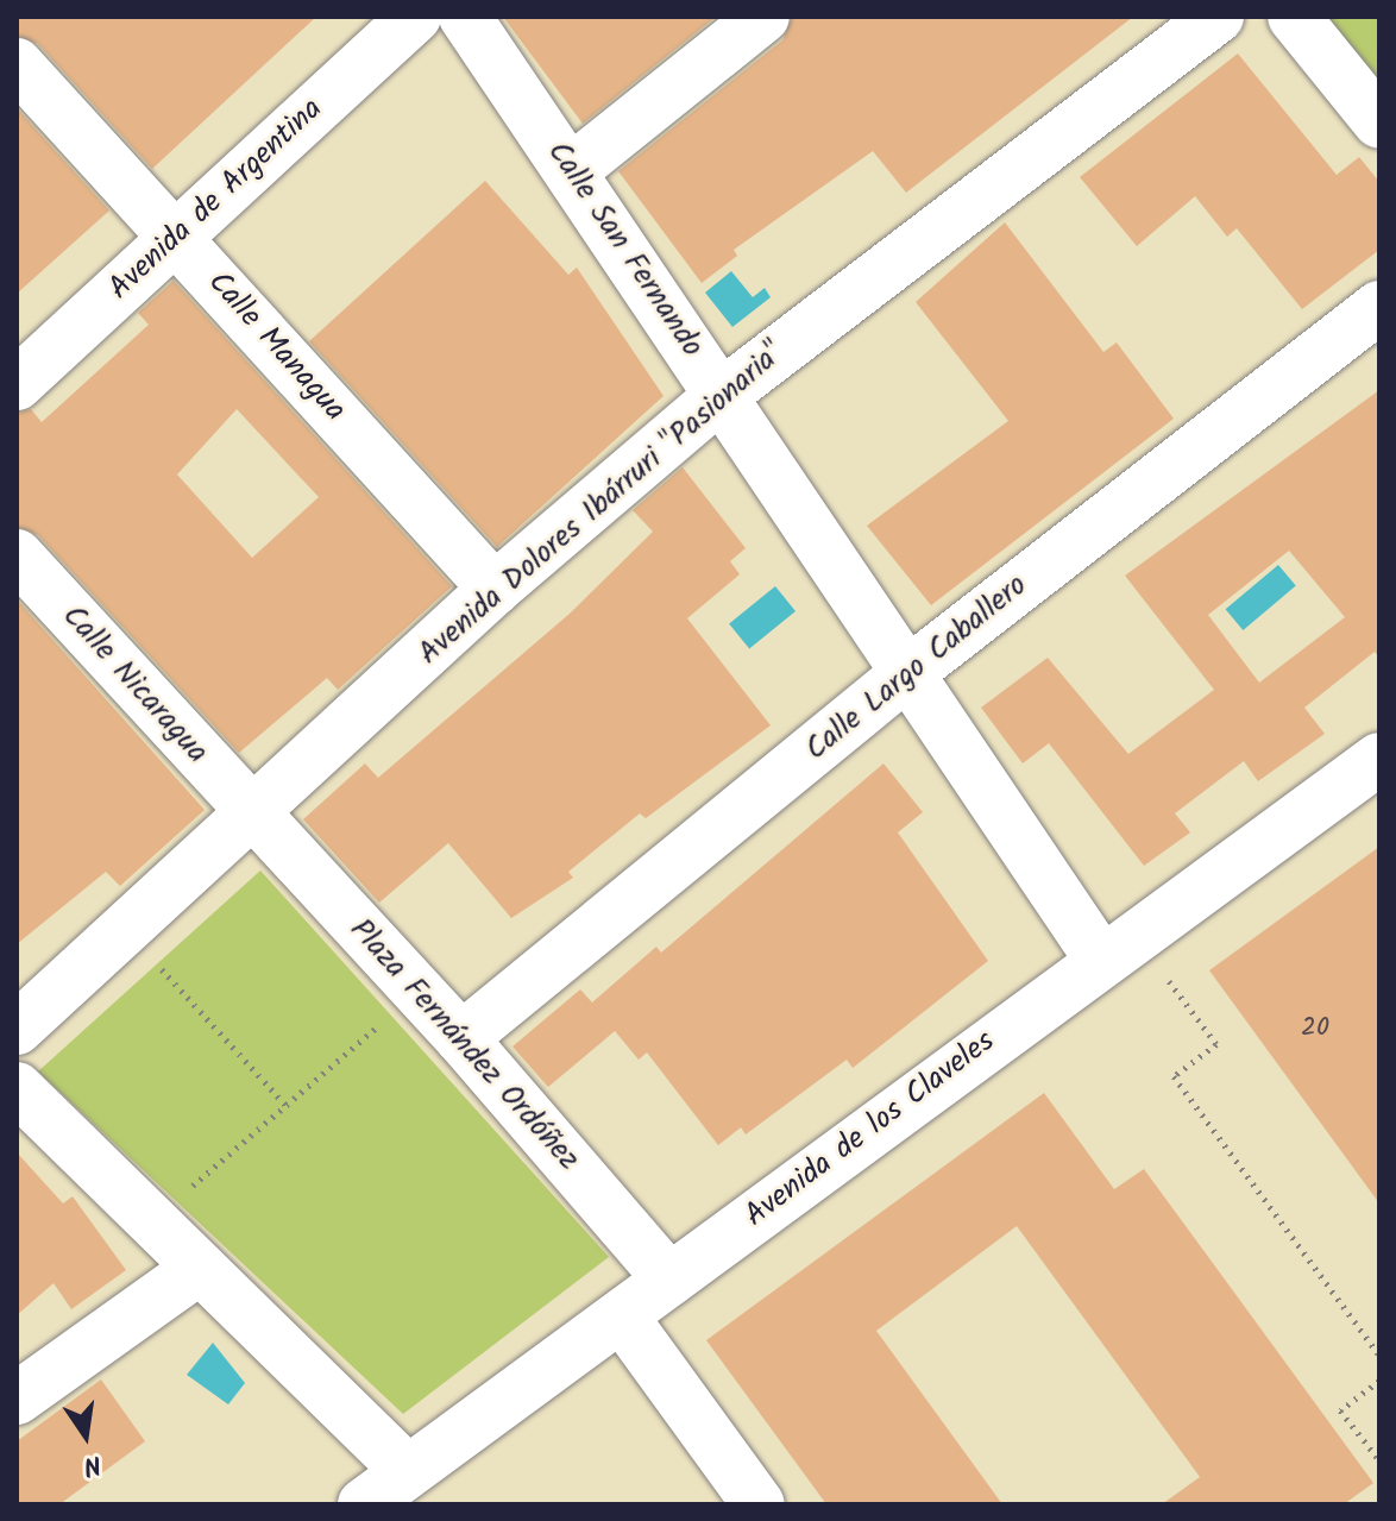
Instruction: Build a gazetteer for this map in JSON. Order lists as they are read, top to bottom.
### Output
{
  "streets": {
    "street": [
      "Avenida de Argentina",
      "Calle San Fernando",
      "Calle Managua",
      "Avenida Dolores Ibárruri \"Pasionaria\"",
      "Calle Largo Caballero",
      "Calle Nicaragua",
      "Plaza Fernández Ordóñez",
      "Avenida de los Claveles"
    ]
  },
  "crossings": [
    ["Avenida de Argentina", "Calle Managua"],
    ["Calle San Fernando", "Avenida Dolores Ibárruri \"Pasionaria\""],
    ["Calle San Fernando", "Calle Largo Caballero"],
    ["Calle San Fernando", "Avenida de los Claveles"],
    ["Calle Managua", "Avenida Dolores Ibárruri \"Pasionaria\""],
    ["Avenida Dolores Ibárruri \"Pasionaria\"", "Calle Nicaragua"],
    ["Avenida Dolores Ibárruri \"Pasionaria\"", "Plaza Fernández Ordóñez"],
    ["Calle Largo Caballero", "Plaza Fernández Ordóñez"],
    ["Calle Nicaragua", "Plaza Fernández Ordóñez"],
    ["Plaza Fernández Ordóñez", "Avenida de los Claveles"]
  ],
  "house_numbers": ["20"],
  "north": "bottom"
}
